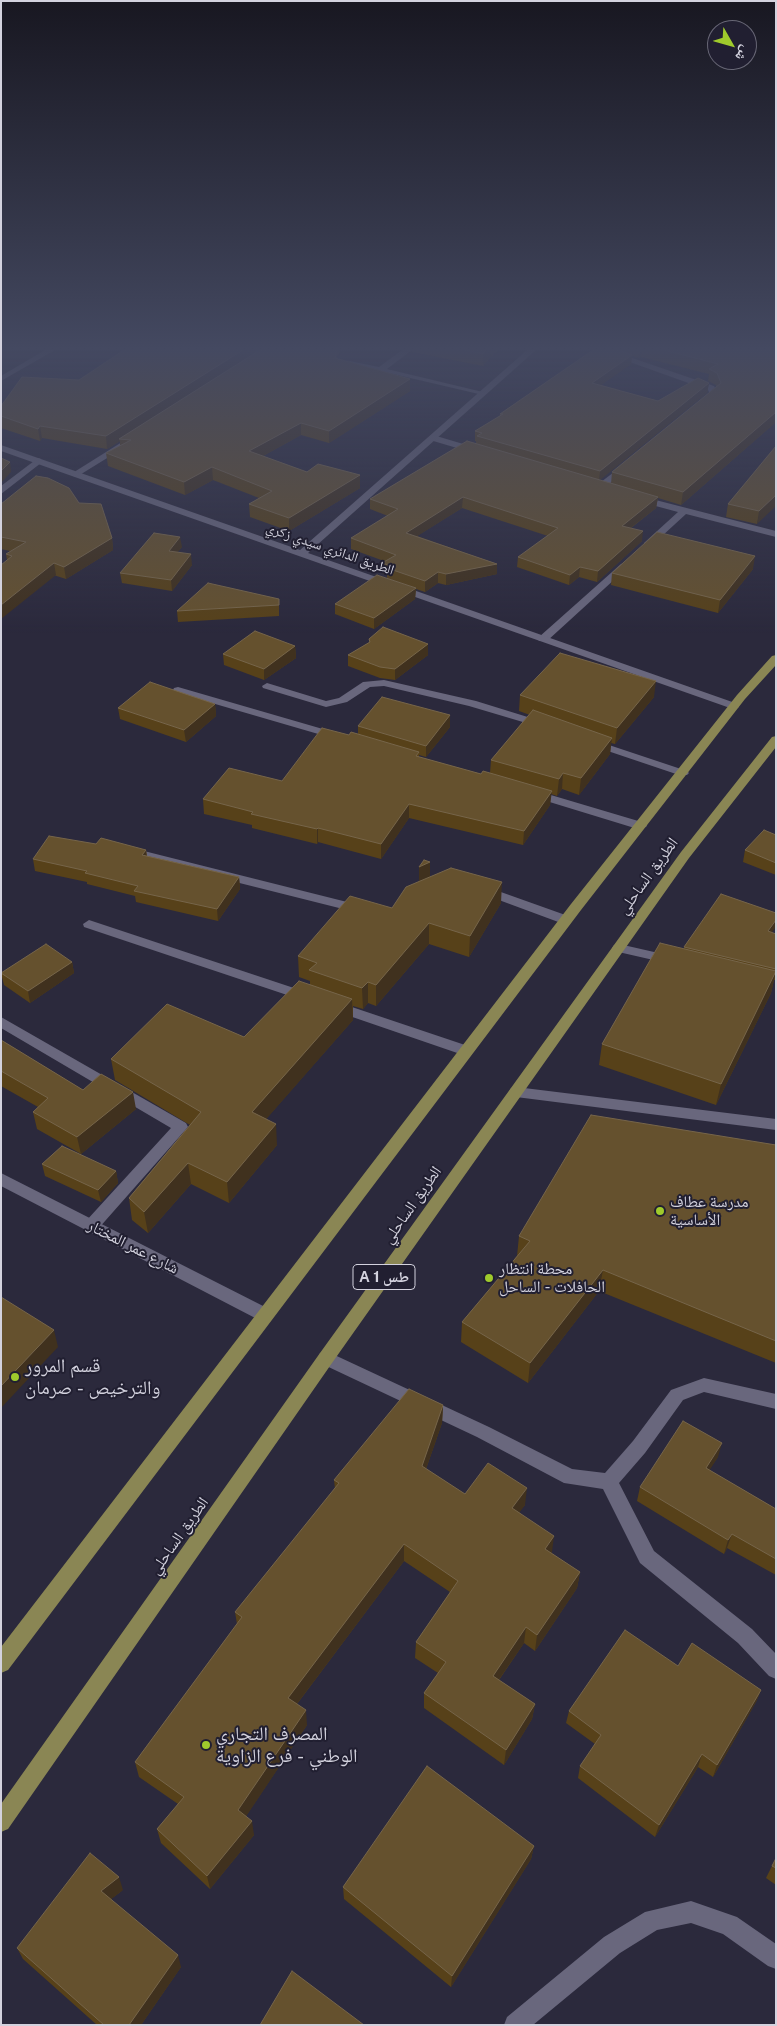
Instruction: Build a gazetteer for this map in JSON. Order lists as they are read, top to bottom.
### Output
{
  "streets": {
    "highway": ["الطريق الساحلي", "A 1 طس"],
    "street": ["الطريق الدائري سيدي زكري", "شارع عمر المختار"]
  },
  "places": [
    "مدرسة عطاف الأساسية",
    "محطة انتظار الحافلات - الساحل",
    "قسم المرور والترخيص - صرمان",
    "المصرف التجاري الوطني - فرع الزاوية"
  ],
  "north": "bottom right"
}
